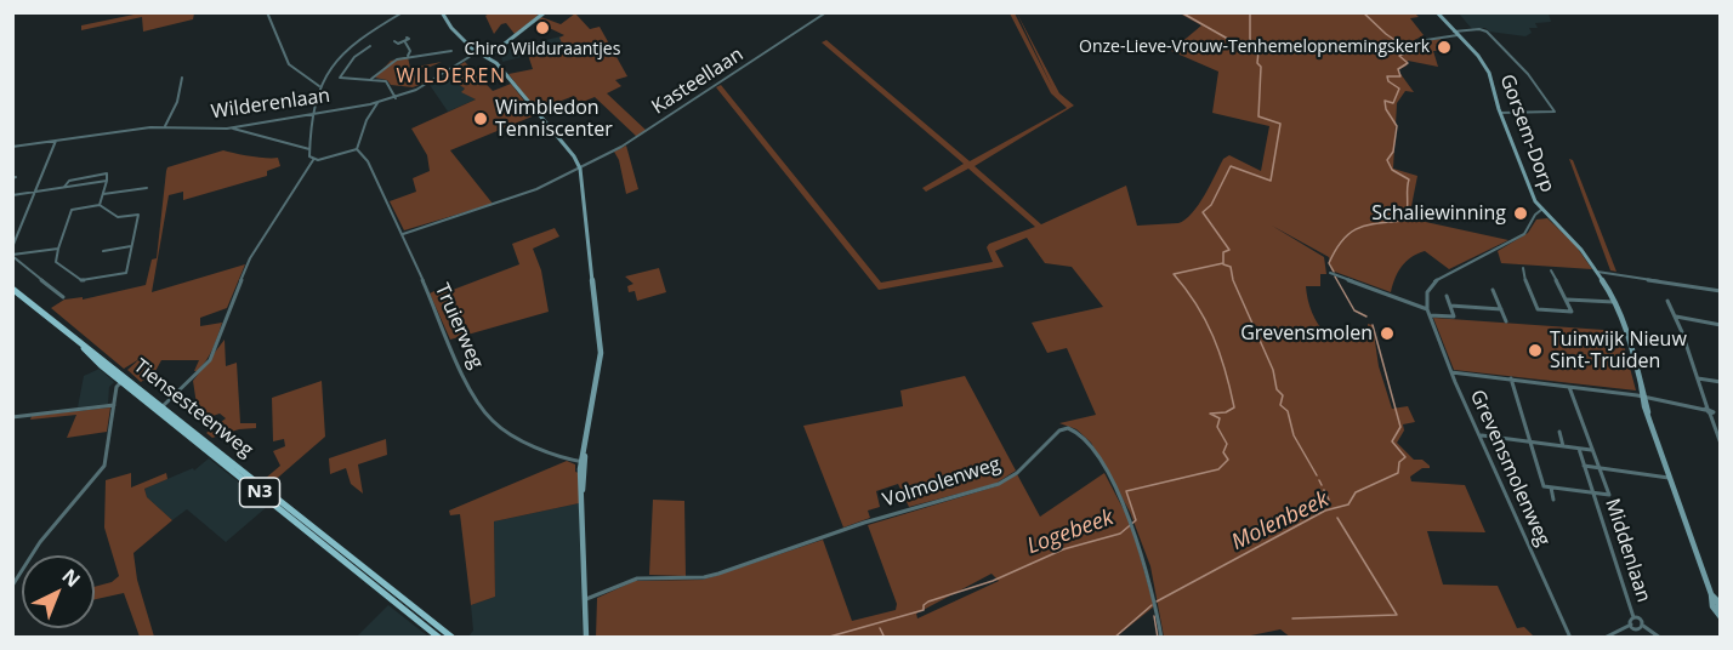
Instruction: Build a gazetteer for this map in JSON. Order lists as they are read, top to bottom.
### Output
{
  "streets": {
    "main road": ["Tiensesteenweg", "N3"],
    "street": [
      "Kasteellaan",
      "Wilderenlaan",
      "Gorsem-Dorp",
      "Truierweg",
      "Grevensmolenweg",
      "Volmolenweg",
      "Middenlaan"
    ]
  },
  "crossings": [
    ["Kasteellaan", "Truierweg"]
  ],
  "districts": ["WILDEREN"],
  "water": ["Molenbeek", "Logebeek"],
  "places": [
    "Chiro Wilduraantjes",
    "Onze-Lieve-Vrouw-Tenhemelopnemingskerk",
    "Wimbledon Tenniscenter",
    "Schaliewinning",
    "Grevensmolen",
    "Tuinwijk Nieuw Sint-Truiden"
  ],
  "north": "top right"
}
